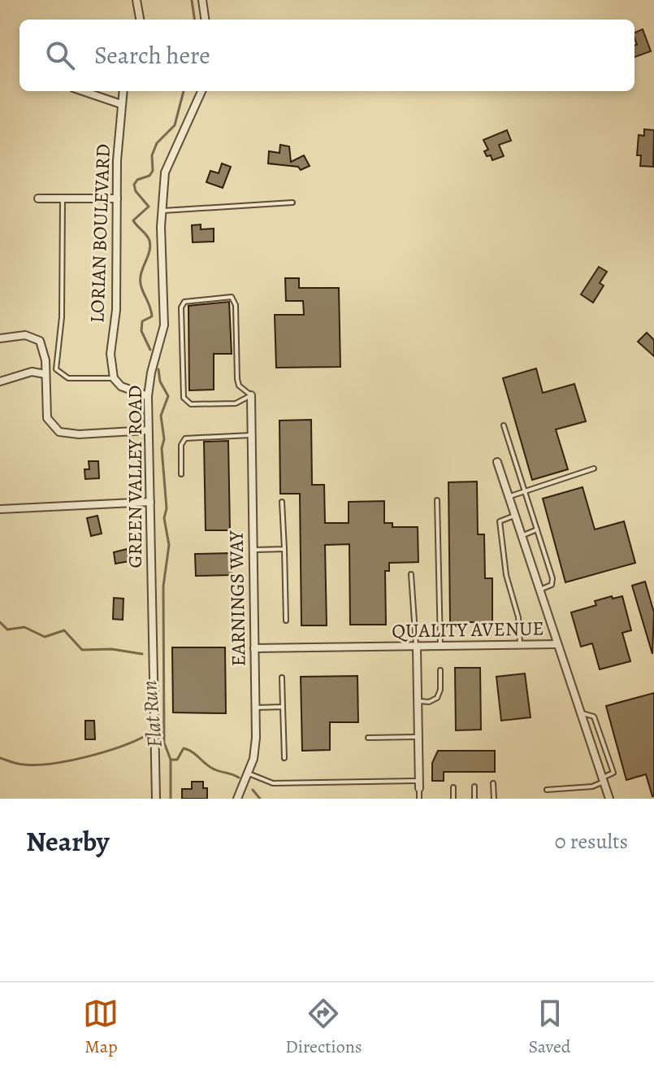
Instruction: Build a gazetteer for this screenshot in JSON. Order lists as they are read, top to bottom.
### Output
{
  "streets": {
    "street": [
      "LORIAN BOULEVARD",
      "GREEN VALLEY ROAD",
      "EARNINGS WAY",
      "QUALITY AVENUE"
    ]
  },
  "crossings": [
    ["EARNINGS WAY", "QUALITY AVENUE"]
  ],
  "water": ["Flat Run"],
  "page": {
    "search": "Search here",
    "heading": ["Nearby", "0 results"],
    "nav": ["Map", "Directions", "Saved"]
  }
}
